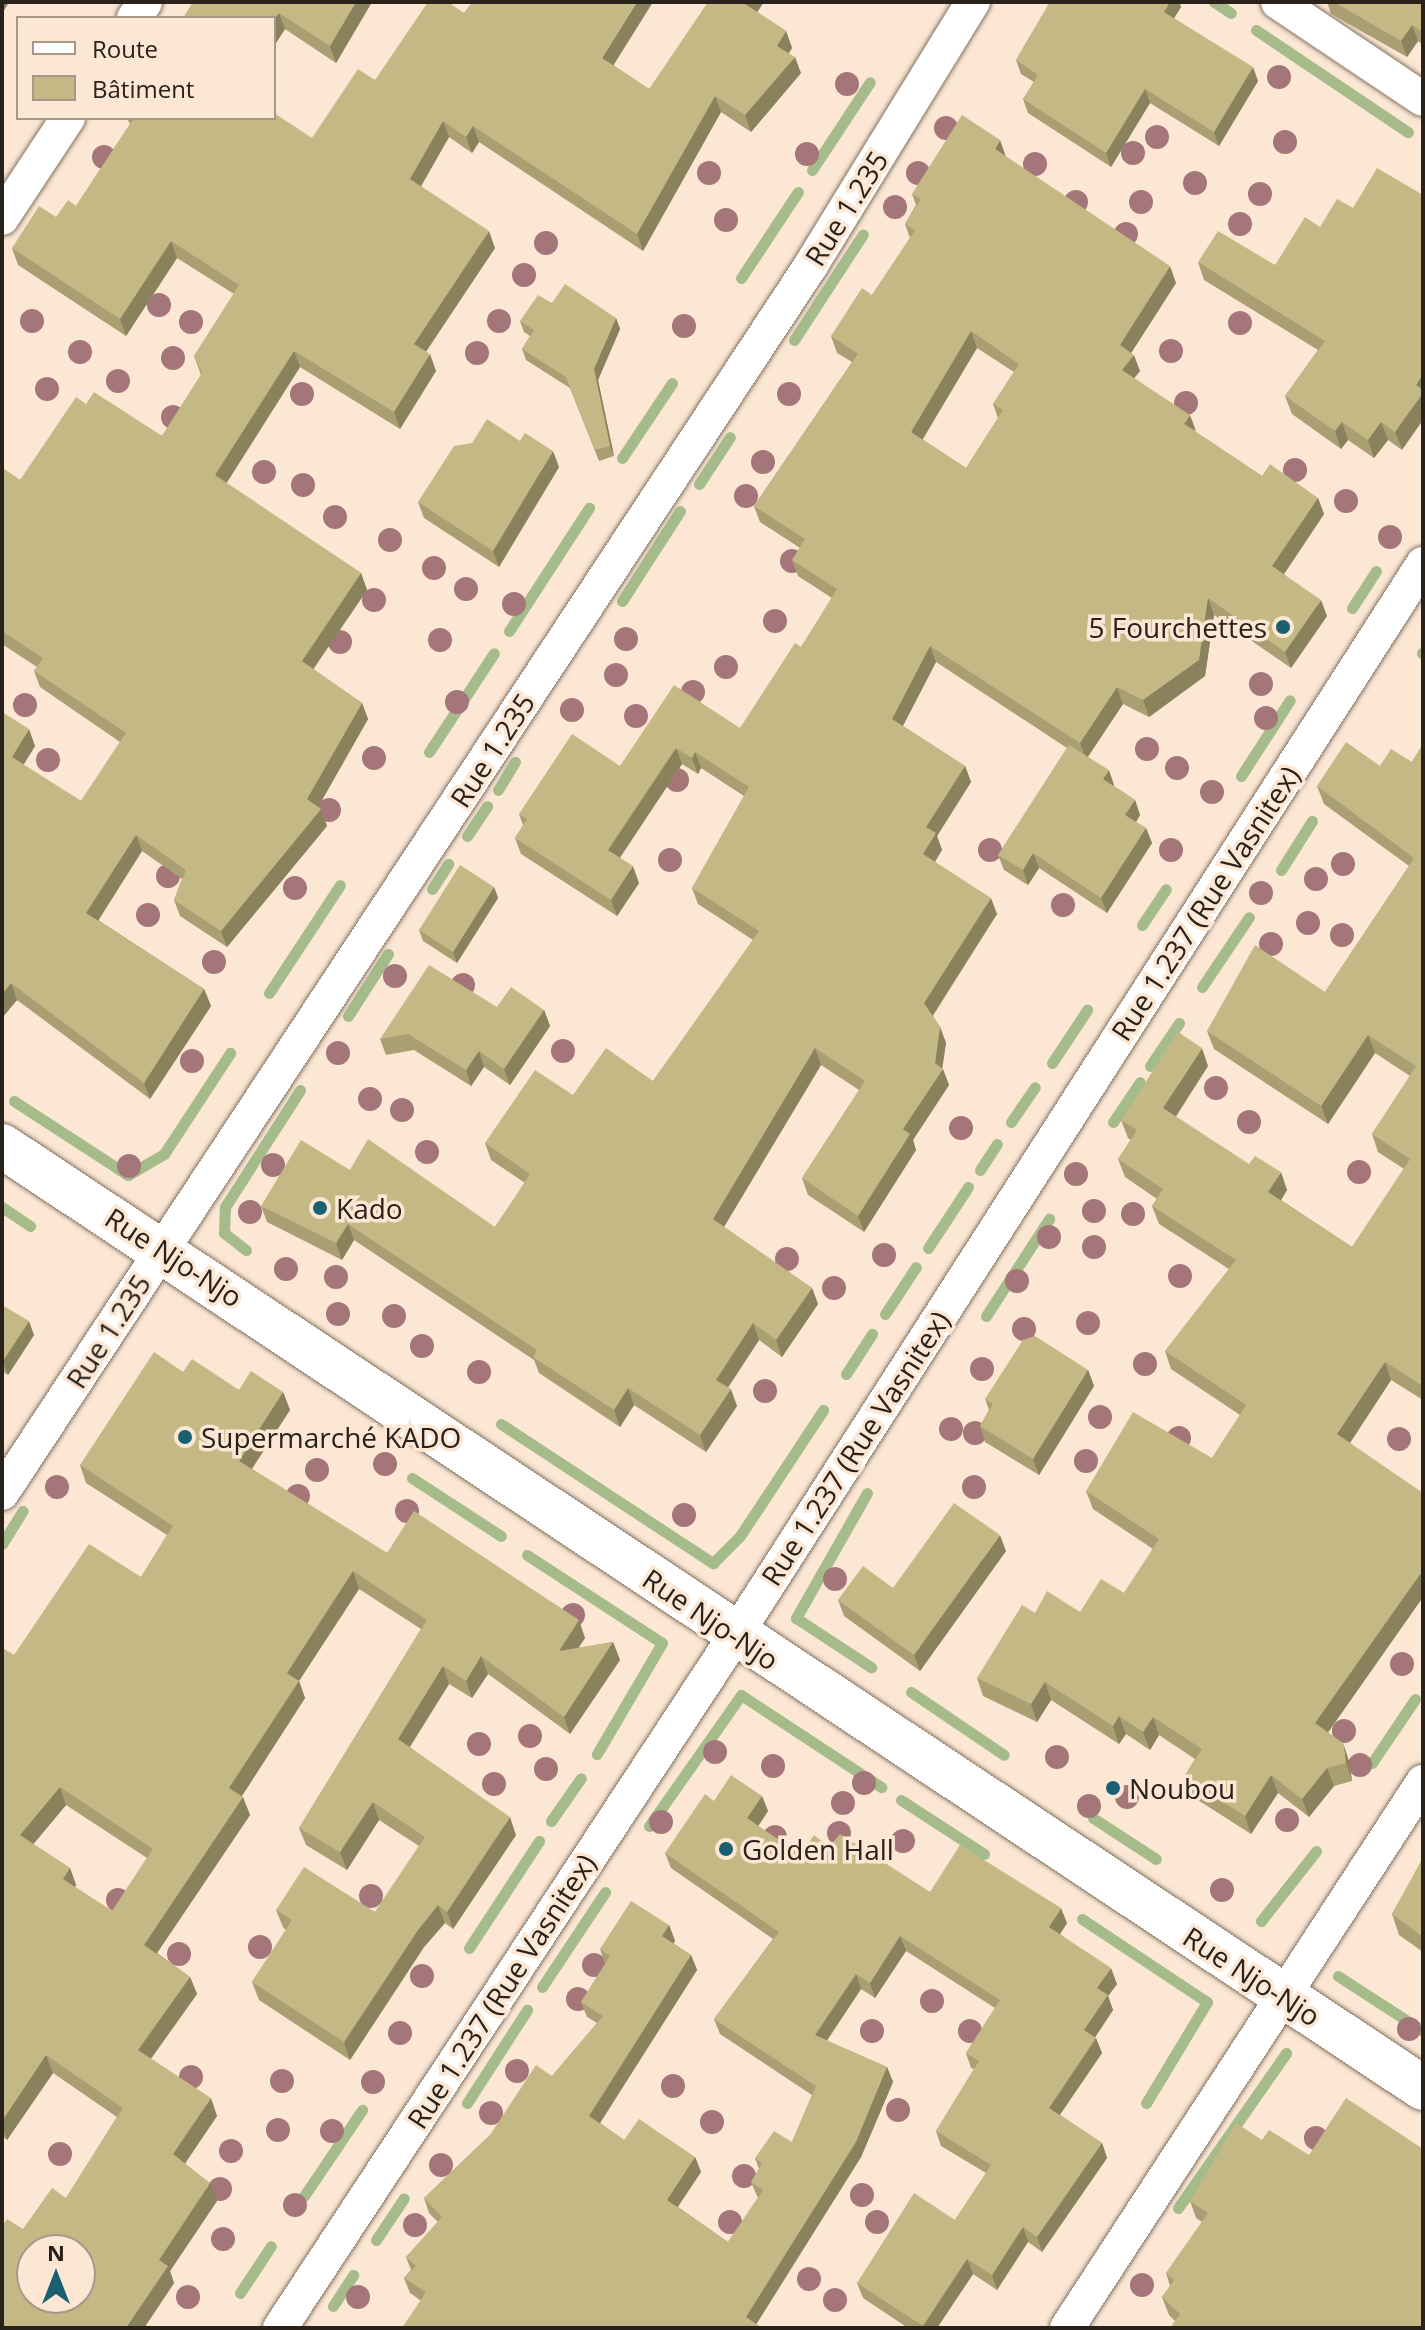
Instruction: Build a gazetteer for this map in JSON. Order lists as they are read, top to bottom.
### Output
{
  "streets": {
    "main road": ["Rue Njo-Njo"],
    "street": ["Rue 1.235", "Rue 1.237 (Rue Vasnitex)"]
  },
  "crossings": [
    ["Rue 1.235", "Rue Njo-Njo"],
    ["Rue 1.237 (Rue Vasnitex)", "Rue Njo-Njo"]
  ],
  "places": [
    "5 Fourchettes",
    "Kado",
    "Supermarché KADO",
    "Noubou",
    "Golden Hall"
  ],
  "legend": ["Route", "Bâtiment"],
  "north": "top"
}
